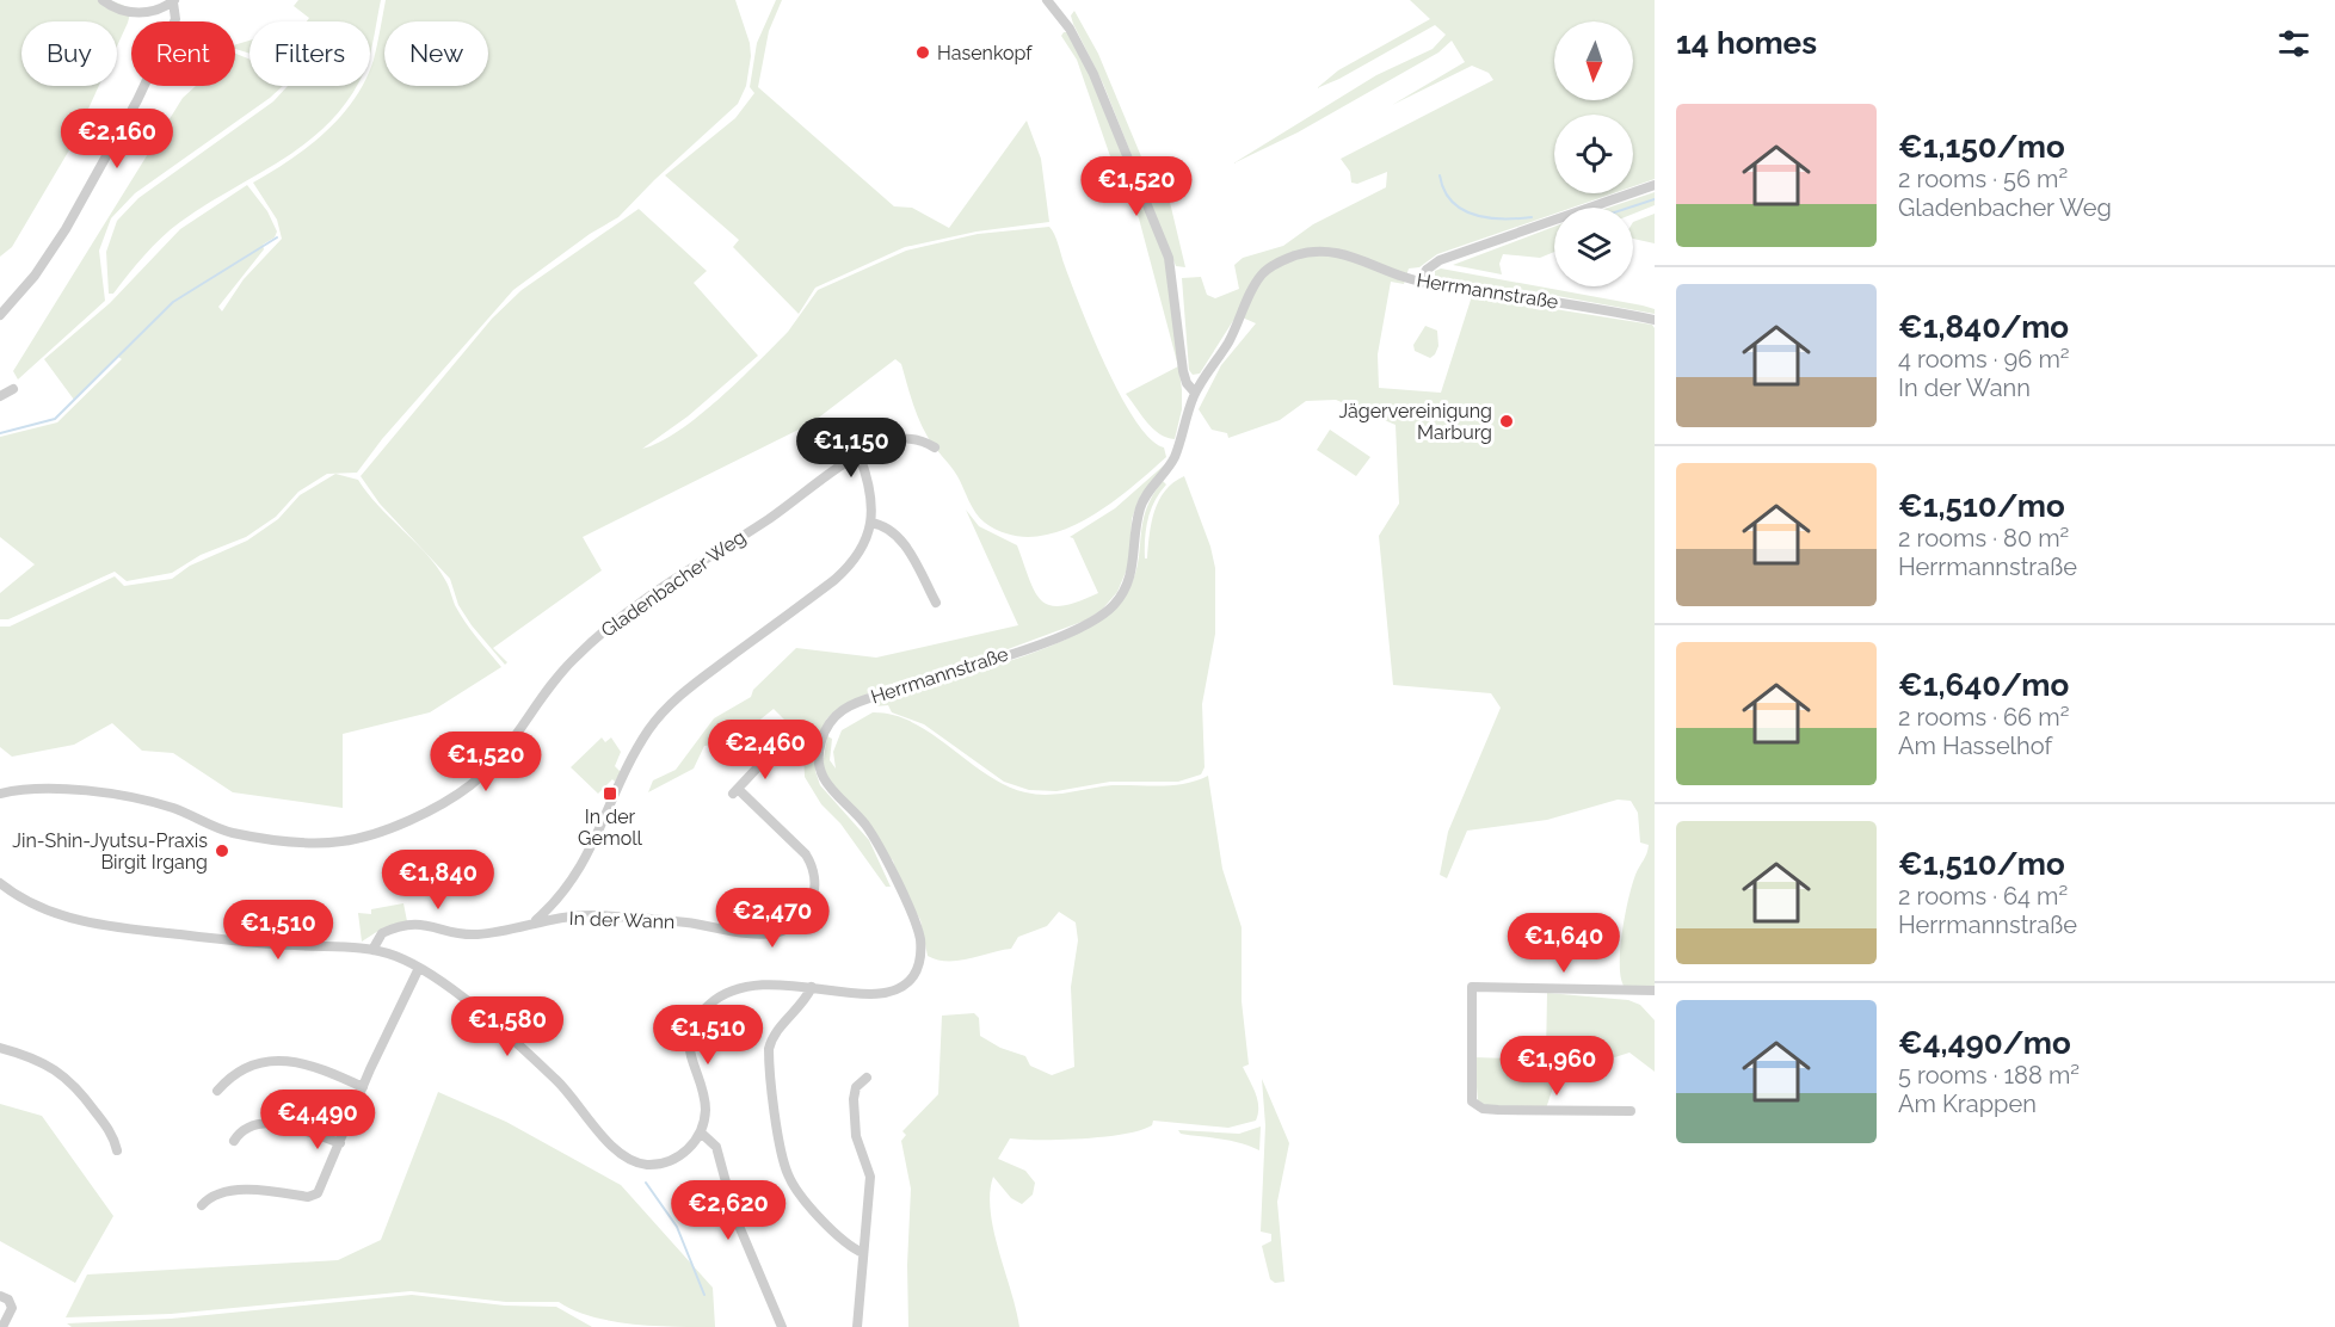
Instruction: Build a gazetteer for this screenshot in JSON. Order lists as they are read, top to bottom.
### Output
{
  "streets": {
    "street": ["Herrmannstraße", "Gladenbacher Weg", "In der Wann"]
  },
  "places": {
    "other": ["Hasenkopf", "Jägervereinigung Marburg", "Jin-Shin-Jyutsu-Praxis Birgit Irgang"],
    "transit": ["In der Gemoll"]
  },
  "north": "bottom",
  "page": {
    "heading": "14 homes",
    "chip": [
      "Buy",
      "Rent",
      "Filters",
      "New"
    ],
    "list": [
      {
        "name": "€1,150/mo",
        "note": "2 rooms · 56 m² · Gladenbacher Weg"
      },
      {
        "name": "€1,840/mo",
        "note": "4 rooms · 96 m² · In der Wann"
      },
      {
        "name": "€1,510/mo",
        "note": "2 rooms · 80 m² · Herrmannstraße"
      },
      {
        "name": "€1,640/mo",
        "note": "2 rooms · 66 m² · Am Hasselhof"
      },
      {
        "name": "€1,510/mo",
        "note": "2 rooms · 64 m² · Herrmannstraße"
      },
      {
        "name": "€4,490/mo",
        "note": "5 rooms · 188 m² · Am Krappen"
      }
    ],
    "price": [
      "€2,160",
      "€1,520",
      "€1,150",
      "€2,460",
      "€1,520",
      "€1,840",
      "€2,470",
      "€1,510",
      "€1,640",
      "€1,580",
      "€1,510",
      "€1,960",
      "€4,490",
      "€2,620"
    ]
  }
}
